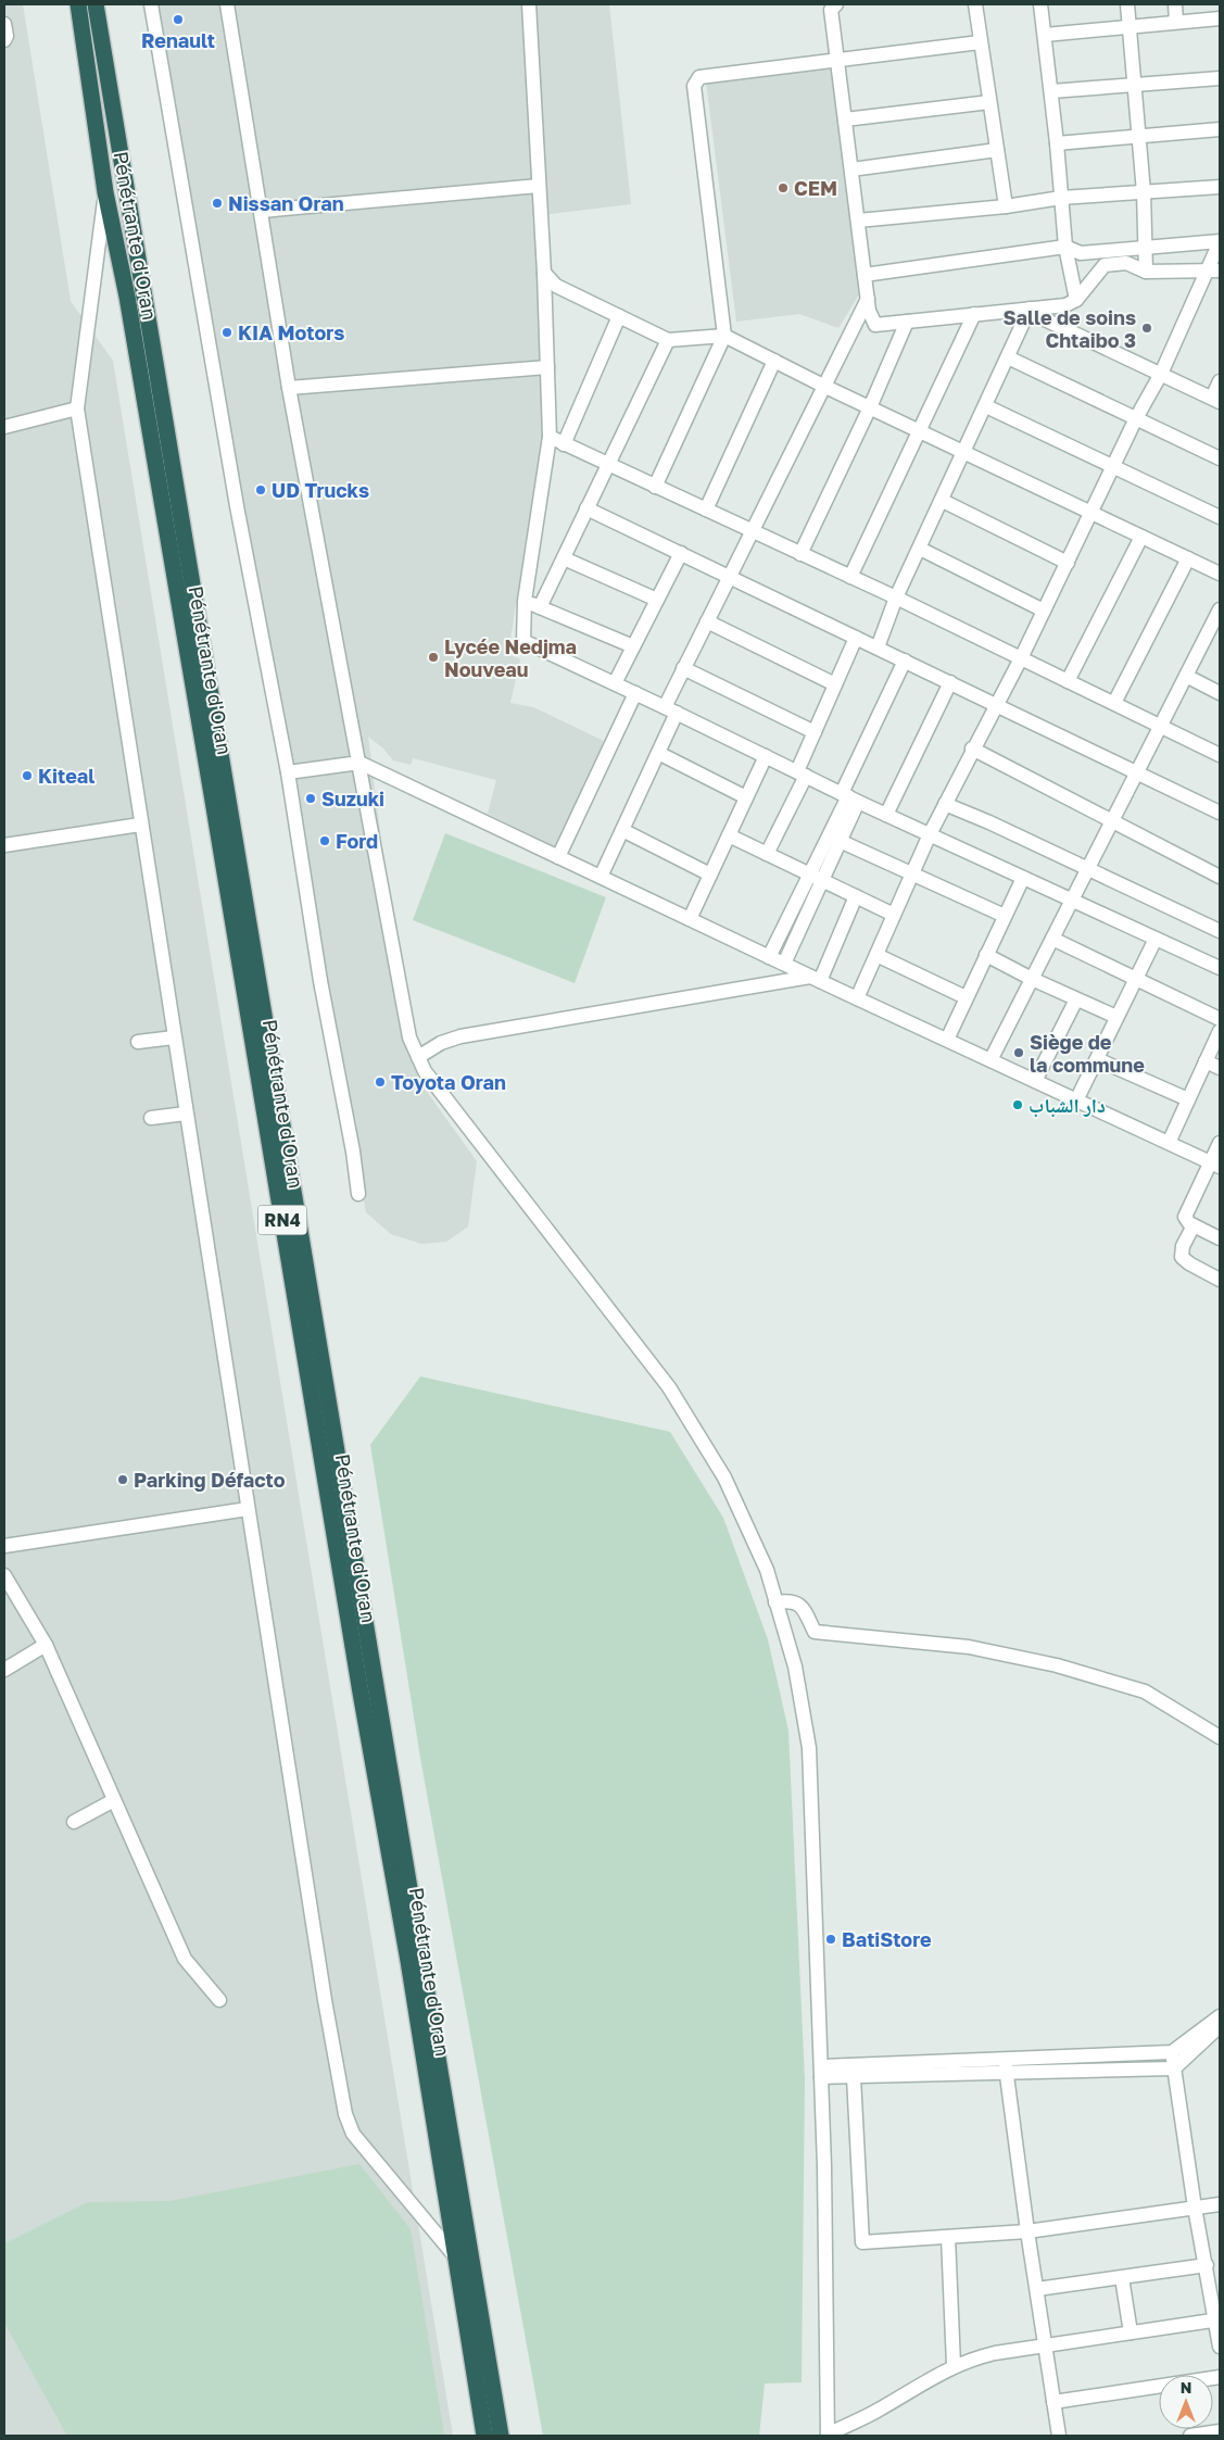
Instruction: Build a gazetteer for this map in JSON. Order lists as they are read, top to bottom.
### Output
{
  "streets": {
    "highway": ["Pénétrante d'Oran", "RN4"]
  },
  "places": [
    "Renault",
    "CEM",
    "Nissan Oran",
    "Salle de soins Chtaibo 3",
    "KIA Motors",
    "UD Trucks",
    "Lycée Nedjma Nouveau",
    "Kiteal",
    "Suzuki",
    "Ford",
    "Siège de la commune",
    "Toyota Oran",
    "دار الشباب",
    "Parking Défacto",
    "BatiStore"
  ],
  "north": "top"
}
